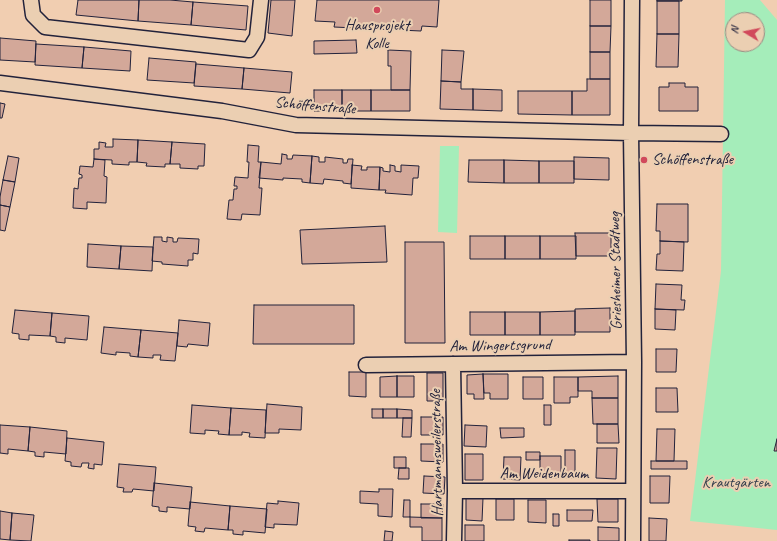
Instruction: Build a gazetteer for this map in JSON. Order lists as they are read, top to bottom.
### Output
{
  "streets": {
    "street": [
      "Schöffenstraße",
      "Griesheimer Stadtweg",
      "Am Wingertsgrund",
      "Hartmannsweilerstraße",
      "Am Weidenbaum"
    ]
  },
  "crossings": [
    ["Schöffenstraße", "Griesheimer Stadtweg"],
    ["Griesheimer Stadtweg", "Am Wingertsgrund"],
    ["Griesheimer Stadtweg", "Am Weidenbaum"],
    ["Am Wingertsgrund", "Hartmannsweilerstraße"],
    ["Hartmannsweilerstraße", "Am Weidenbaum"]
  ],
  "parks": ["Krautgärten"],
  "places": ["Hausprojekt Kolle", "Schöffenstraße"],
  "north": "left"
}
